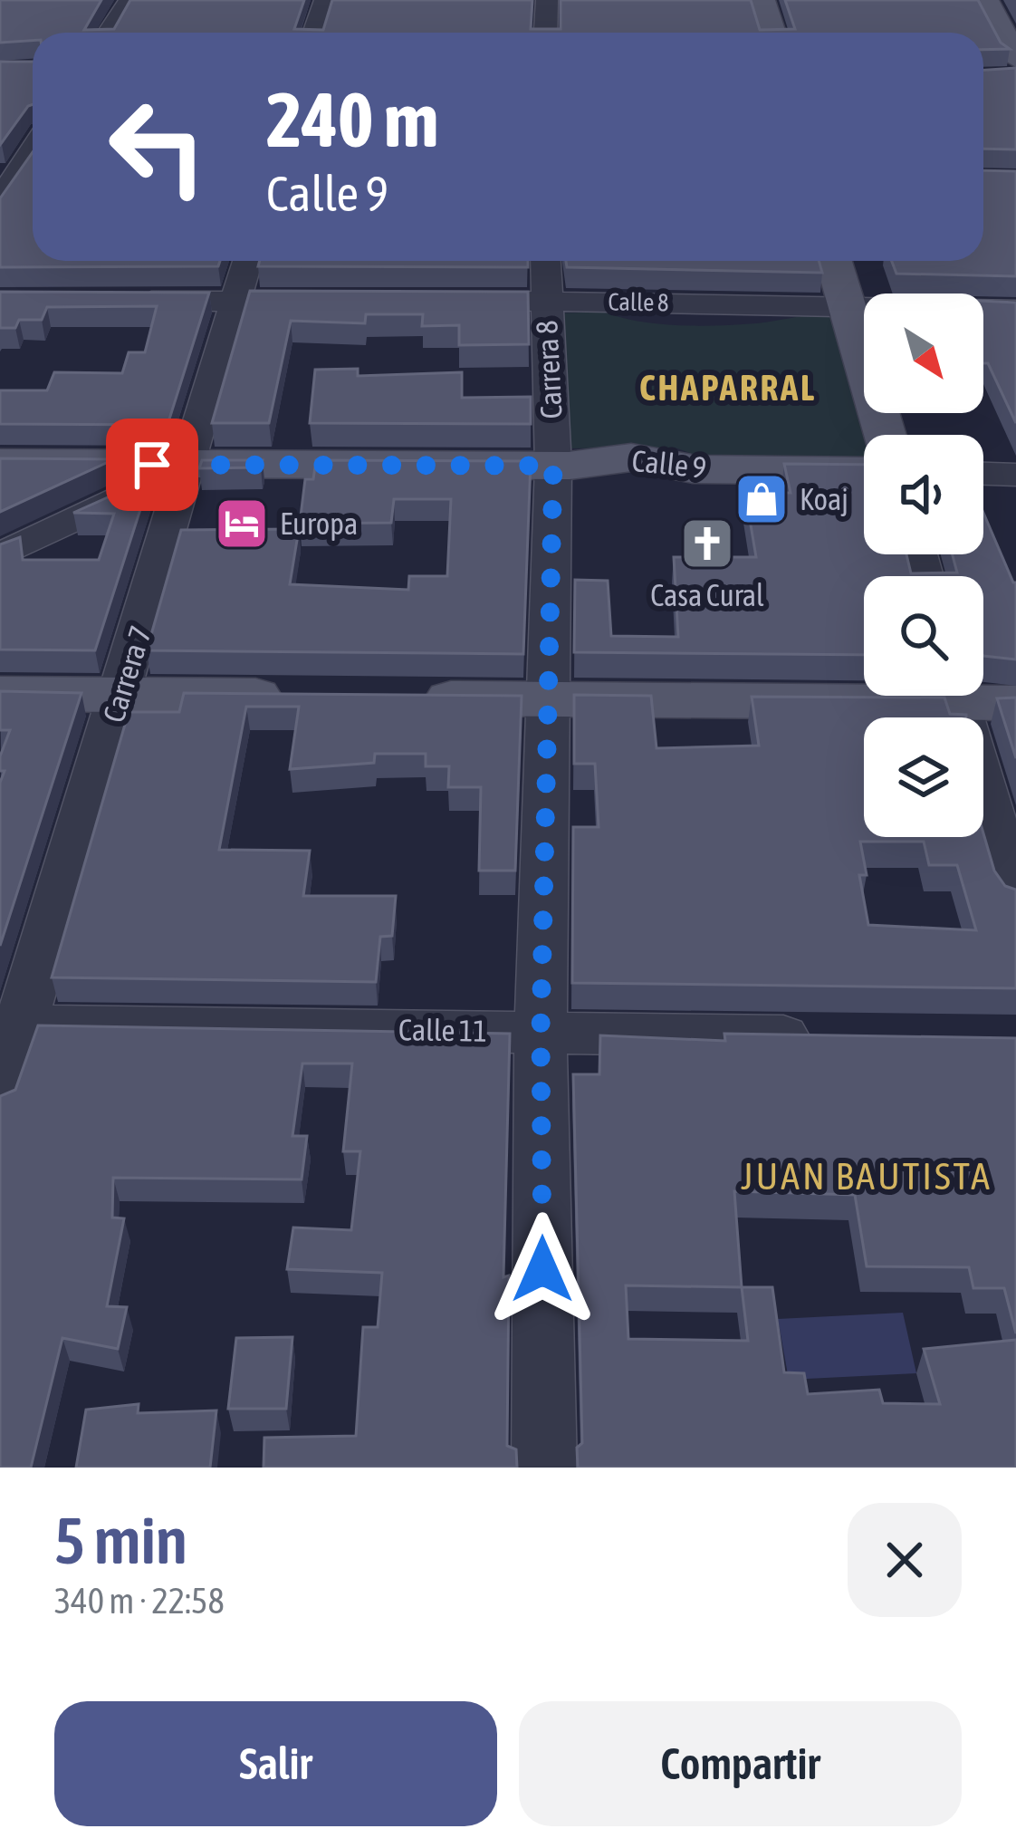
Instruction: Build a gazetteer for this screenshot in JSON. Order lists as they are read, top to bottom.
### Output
{
  "streets": {
    "main road": ["Calle 9"],
    "street": [
      "Calle 8",
      "Carrera 8",
      "Carrera 7",
      "Calle 11"
    ]
  },
  "crossings": [
    ["Calle 8", "Carrera 8"],
    ["Carrera 8", "Calle 9"],
    ["Carrera 8", "Calle 11"],
    ["Calle 9", "Carrera 7"],
    ["Carrera 7", "Calle 11"]
  ],
  "districts": ["CHAPARRAL", "JUAN BAUTISTA"],
  "places": {
    "shop": ["Koaj"],
    "hotel": ["Europa"],
    "church": ["Casa Cural"]
  },
  "north": "bottom right",
  "page": {
    "turn": ["240 m", "Calle 9"],
    "heading": ["5 min", "340 m · 22:58"],
    "buttons": ["Salir", "Compartir"]
  }
}
